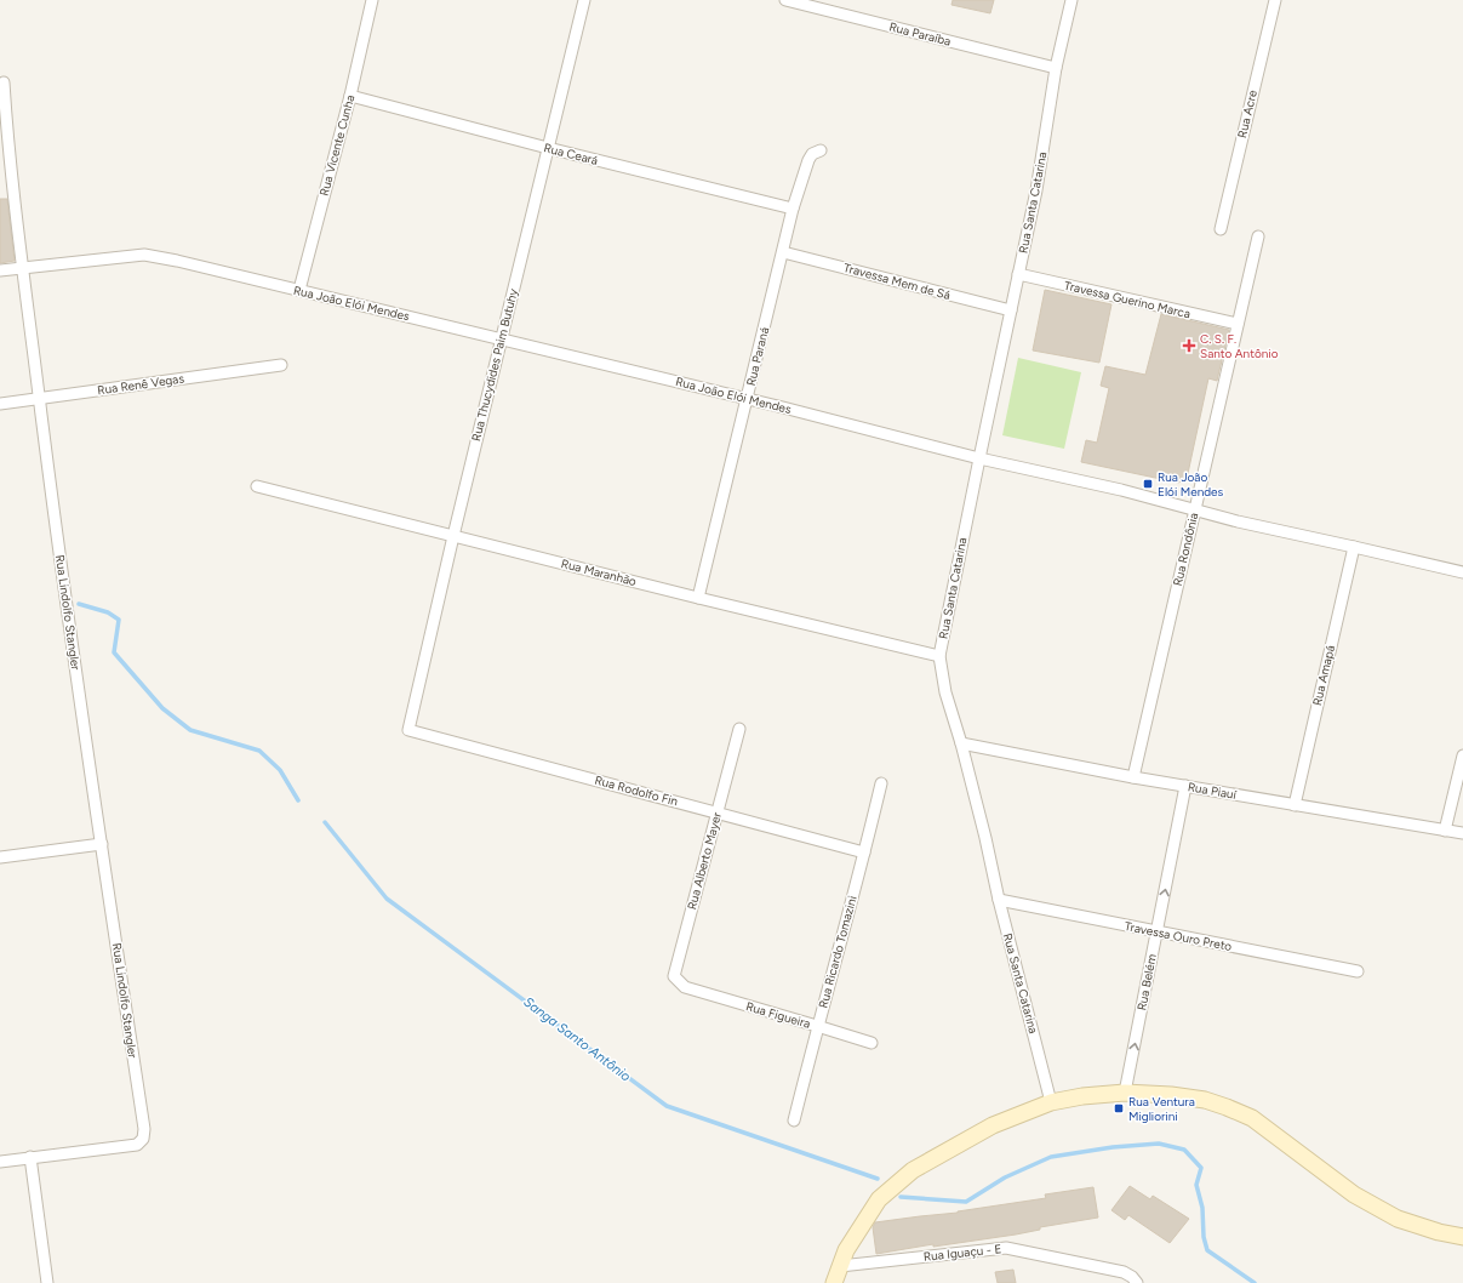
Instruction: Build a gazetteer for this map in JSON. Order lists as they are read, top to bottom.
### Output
{
  "streets": {
    "street": [
      "Rua Paraíba",
      "Rua Acre",
      "Rua Vicente Cunha",
      "Rua Ceará",
      "Rua Santa Catarina",
      "Travessa Mem de Sá",
      "Travessa Guerino Marca",
      "Rua João Elói Mendes",
      "Rua Paraná",
      "Rua Thucydides Paim Butuhy",
      "Rua Renê Vegas",
      "Rua Rondônia",
      "Rua Maranhão",
      "Rua Lindolfo Stangler",
      "Rua Amapá",
      "Rua Rodolfo Fin",
      "Rua Piauí",
      "Rua Alberto Mayer",
      "Travessa Ouro Preto",
      "Rua Ricardo Tomazini",
      "Rua Belém",
      "Rua Figueira",
      "Rua Iguaçu - E"
    ]
  },
  "crossings": [
    ["Rua Paraíba", "Rua Santa Catarina"],
    ["Rua Vicente Cunha", "Rua Ceará"],
    ["Rua Vicente Cunha", "Rua João Elói Mendes"],
    ["Rua Ceará", "Rua Paraná"],
    ["Rua Ceará", "Rua Thucydides Paim Butuhy"],
    ["Rua Santa Catarina", "Travessa Mem de Sá"],
    ["Rua Santa Catarina", "Travessa Guerino Marca"],
    ["Rua Santa Catarina", "Rua João Elói Mendes"],
    ["Rua Santa Catarina", "Rua Maranhão"],
    ["Rua Santa Catarina", "Rua Piauí"],
    ["Rua Santa Catarina", "Travessa Ouro Preto"],
    ["Travessa Mem de Sá", "Rua Paraná"],
    ["Travessa Guerino Marca", "Rua Rondônia"],
    ["Rua João Elói Mendes", "Rua Paraná"],
    ["Rua João Elói Mendes", "Rua Thucydides Paim Butuhy"],
    ["Rua João Elói Mendes", "Rua Rondônia"],
    ["Rua João Elói Mendes", "Rua Lindolfo Stangler"],
    ["Rua João Elói Mendes", "Rua Amapá"],
    ["Rua Paraná", "Rua Maranhão"],
    ["Rua Thucydides Paim Butuhy", "Rua Maranhão"],
    ["Rua Thucydides Paim Butuhy", "Rua Rodolfo Fin"],
    ["Rua Renê Vegas", "Rua Lindolfo Stangler"],
    ["Rua Rondônia", "Rua Piauí"],
    ["Rua Amapá", "Rua Piauí"],
    ["Rua Rodolfo Fin", "Rua Alberto Mayer"],
    ["Rua Rodolfo Fin", "Rua Ricardo Tomazini"],
    ["Rua Piauí", "Rua Belém"],
    ["Rua Alberto Mayer", "Rua Figueira"],
    ["Travessa Ouro Preto", "Rua Belém"],
    ["Rua Ricardo Tomazini", "Rua Figueira"]
  ],
  "one_way": ["Rua Belém"],
  "water": ["Sanga Santo Antônio"],
  "places": {
    "health": ["C. S. F. Santo Antônio"],
    "transit": ["Rua João Elói Mendes", "Rua Ventura Migliorini"]
  }
}
